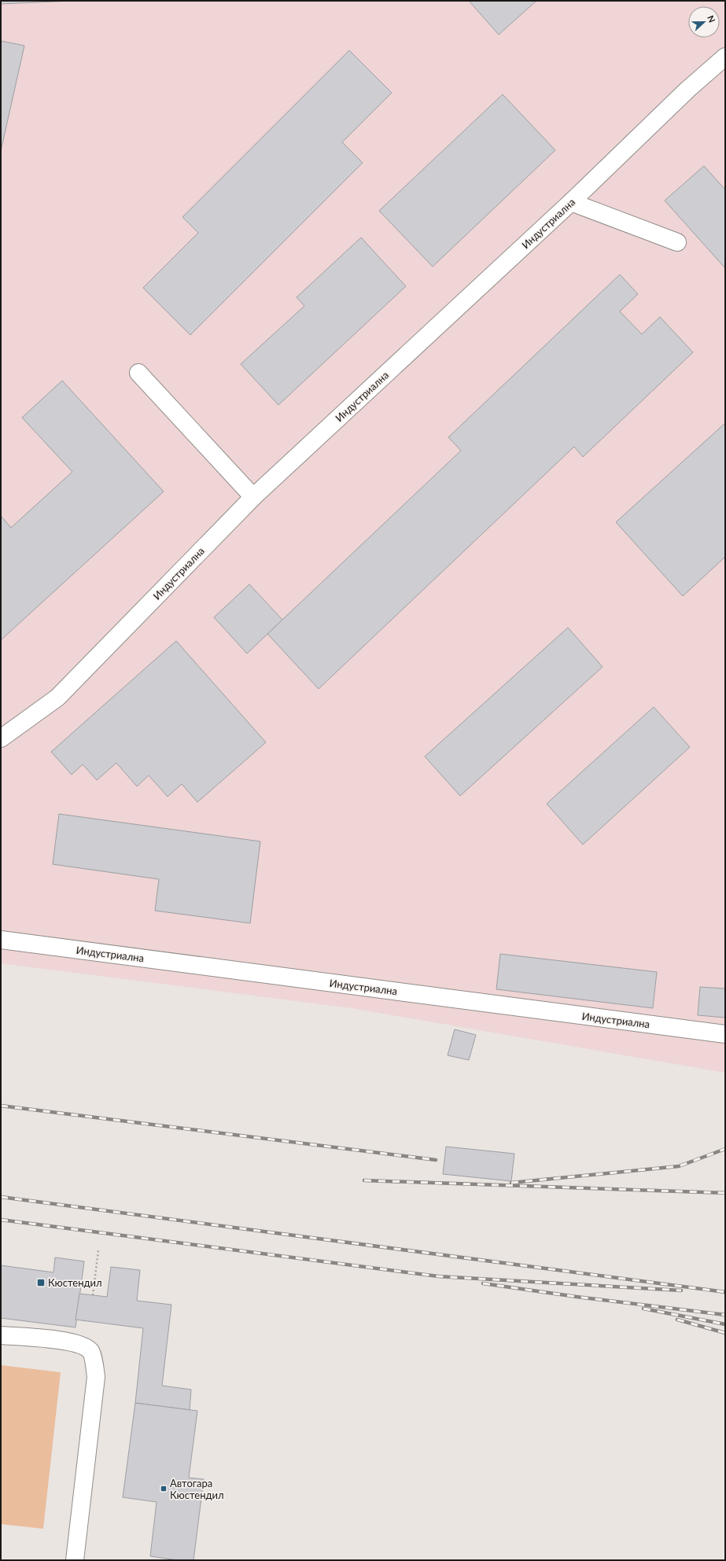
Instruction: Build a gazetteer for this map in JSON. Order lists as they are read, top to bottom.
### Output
{
  "streets": {
    "street": ["Индустриална"]
  },
  "places": {
    "transit": ["Кюстендил", "Автогара Кюстендил"]
  },
  "north": "right"
}
